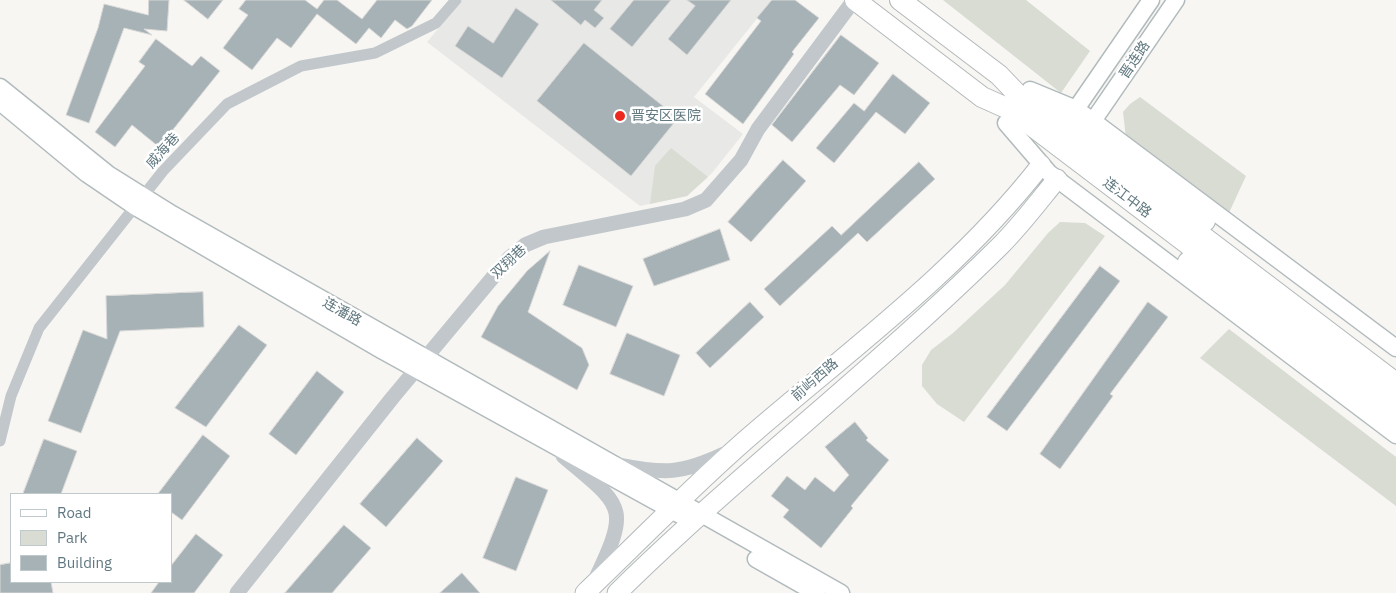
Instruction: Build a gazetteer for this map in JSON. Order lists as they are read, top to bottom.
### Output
{
  "streets": {
    "highway": ["连江中路"],
    "main road": ["晋连路", "连潘路", "前屿西路"],
    "street": ["威海巷", "双翔巷"]
  },
  "crossings": [
    ["威海巷", "连潘路"],
    ["连江中路", "双翔巷"],
    ["双翔巷", "连潘路"],
    ["连潘路", "前屿西路"]
  ],
  "places": ["晋安区医院"],
  "legend": ["Road", "Park", "Building"]
}
